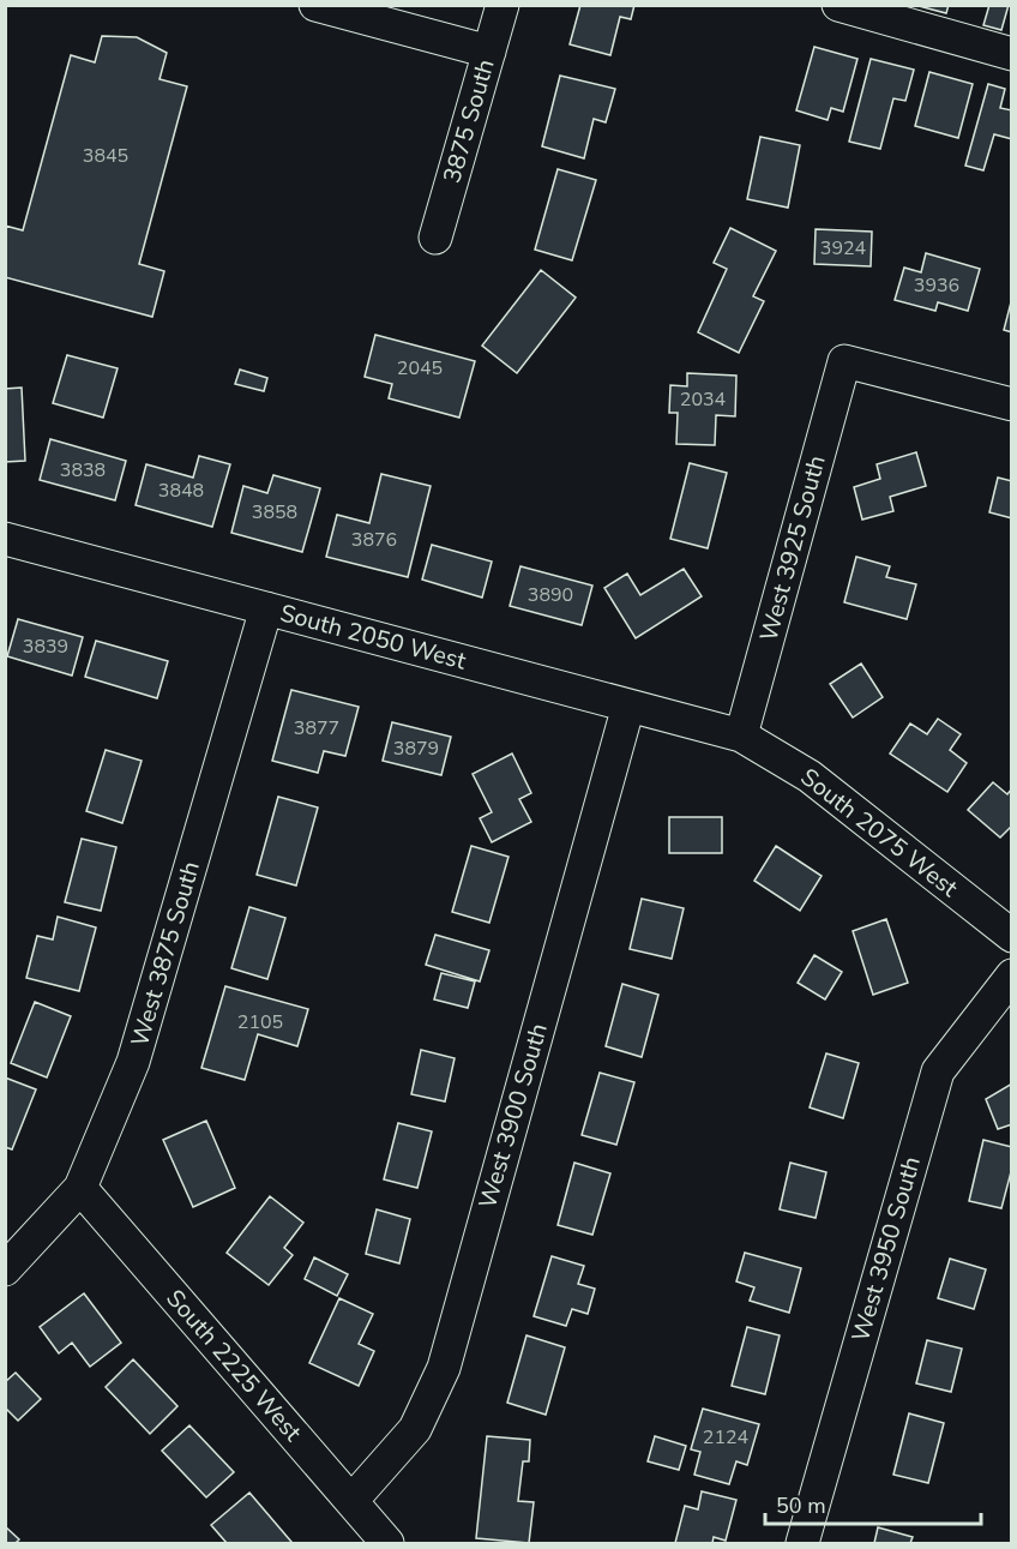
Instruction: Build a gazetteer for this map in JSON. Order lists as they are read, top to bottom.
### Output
{
  "streets": {
    "street": [
      "3875 South",
      "West 3925 South",
      "South 2050 West",
      "South 2075 West",
      "West 3875 South",
      "West 3900 South",
      "West 3950 South",
      "South 2225 West"
    ]
  },
  "crossings": [
    ["West 3925 South", "South 2050 West"],
    ["West 3925 South", "South 2075 West"],
    ["South 2050 West", "South 2075 West"],
    ["South 2050 West", "West 3875 South"],
    ["South 2050 West", "West 3900 South"],
    ["West 3875 South", "South 2225 West"],
    ["West 3900 South", "South 2225 West"]
  ],
  "house_numbers": [
    "3845",
    "3924",
    "3936",
    "2045",
    "2034",
    "3838",
    "3848",
    "3858",
    "3876",
    "3890",
    "3839",
    "3877",
    "3879",
    "2105",
    "2124"
  ],
  "scale_bar": "50 m"
}
